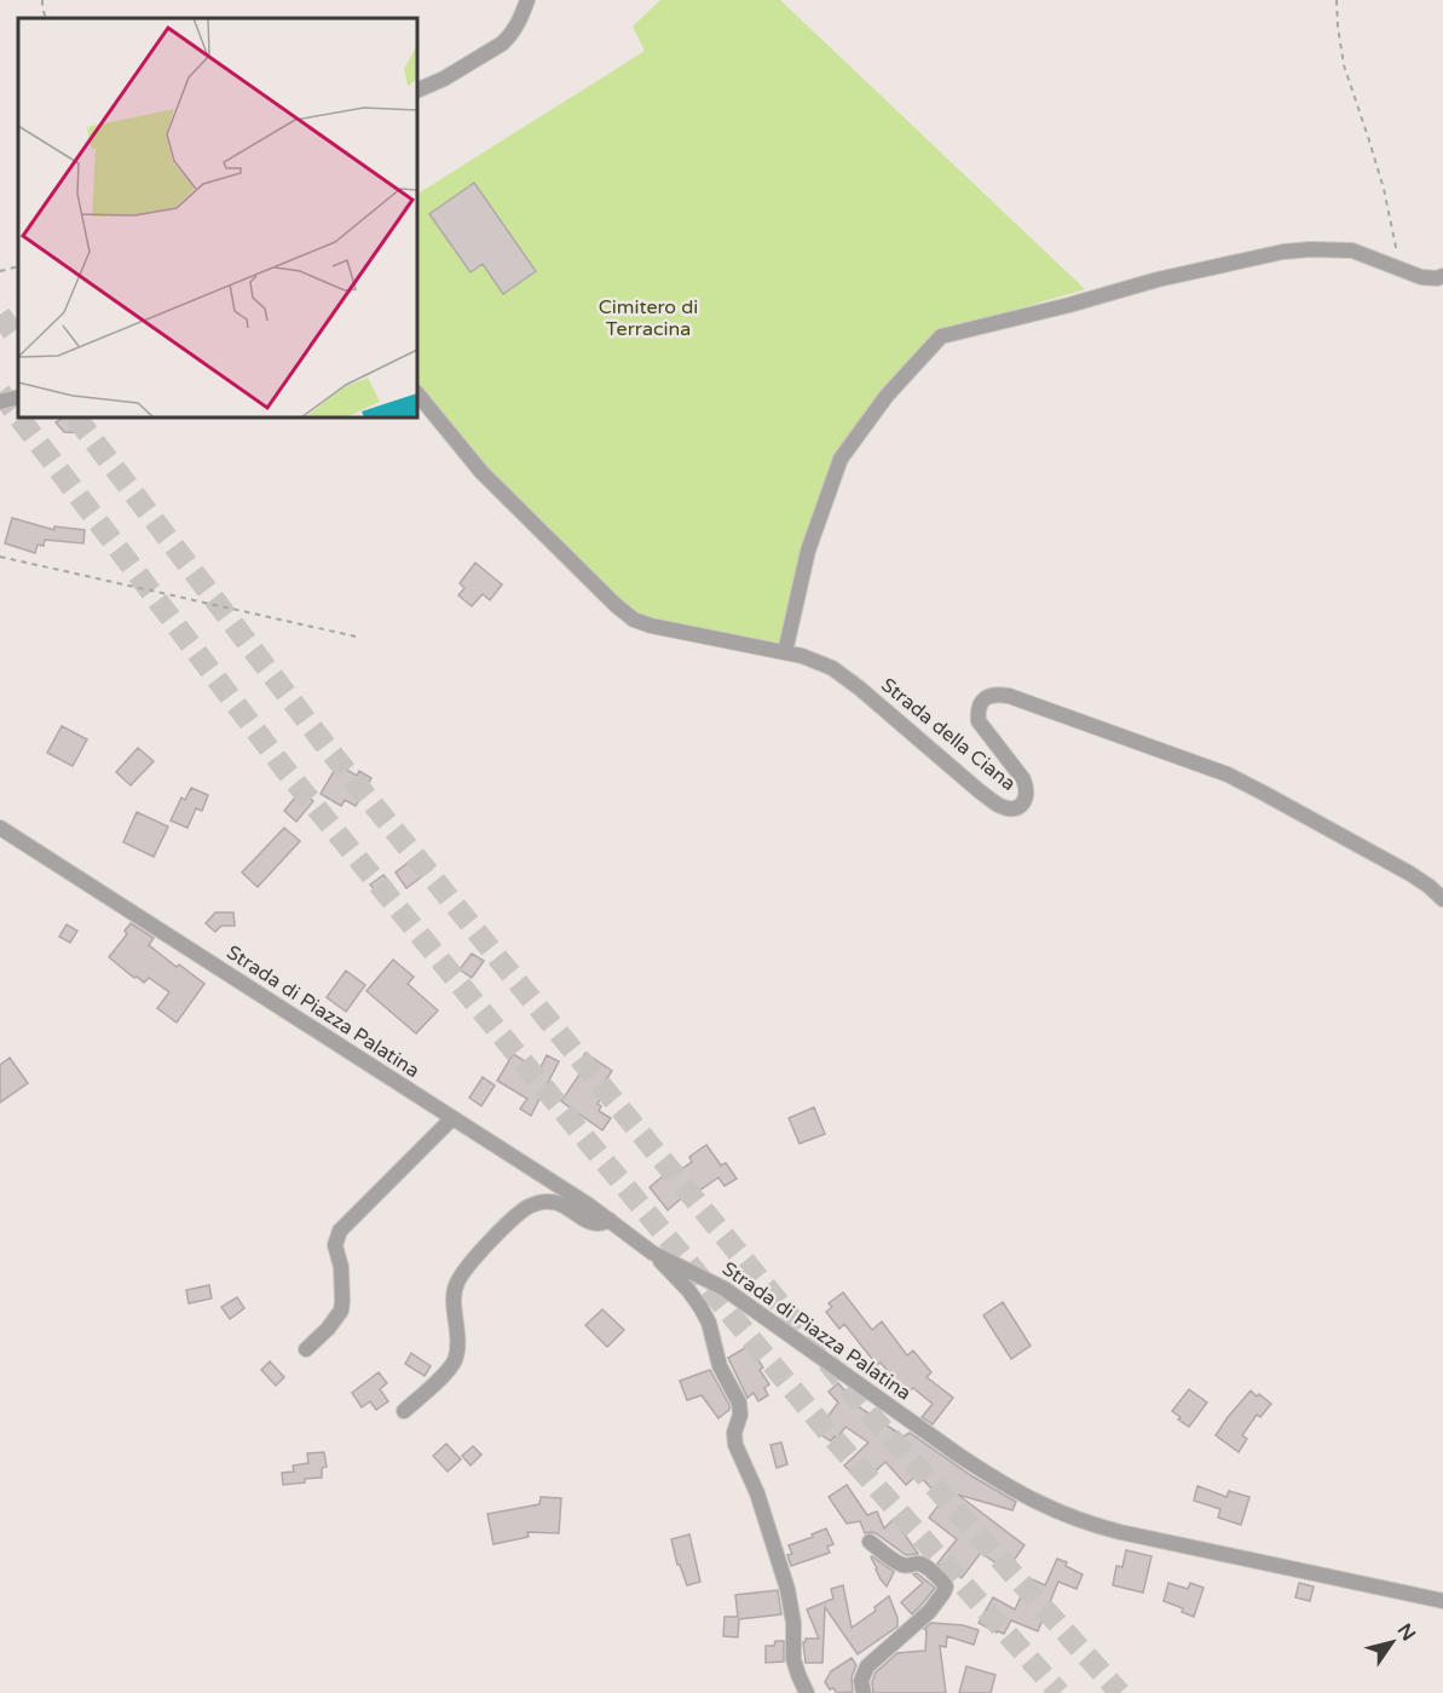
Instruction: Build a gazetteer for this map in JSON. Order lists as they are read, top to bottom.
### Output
{
  "streets": {
    "street": ["Strada della Ciana", "Strada di Piazza Palatina"]
  },
  "parks": ["Cimitero di Terracina"],
  "north": "top right"
}
